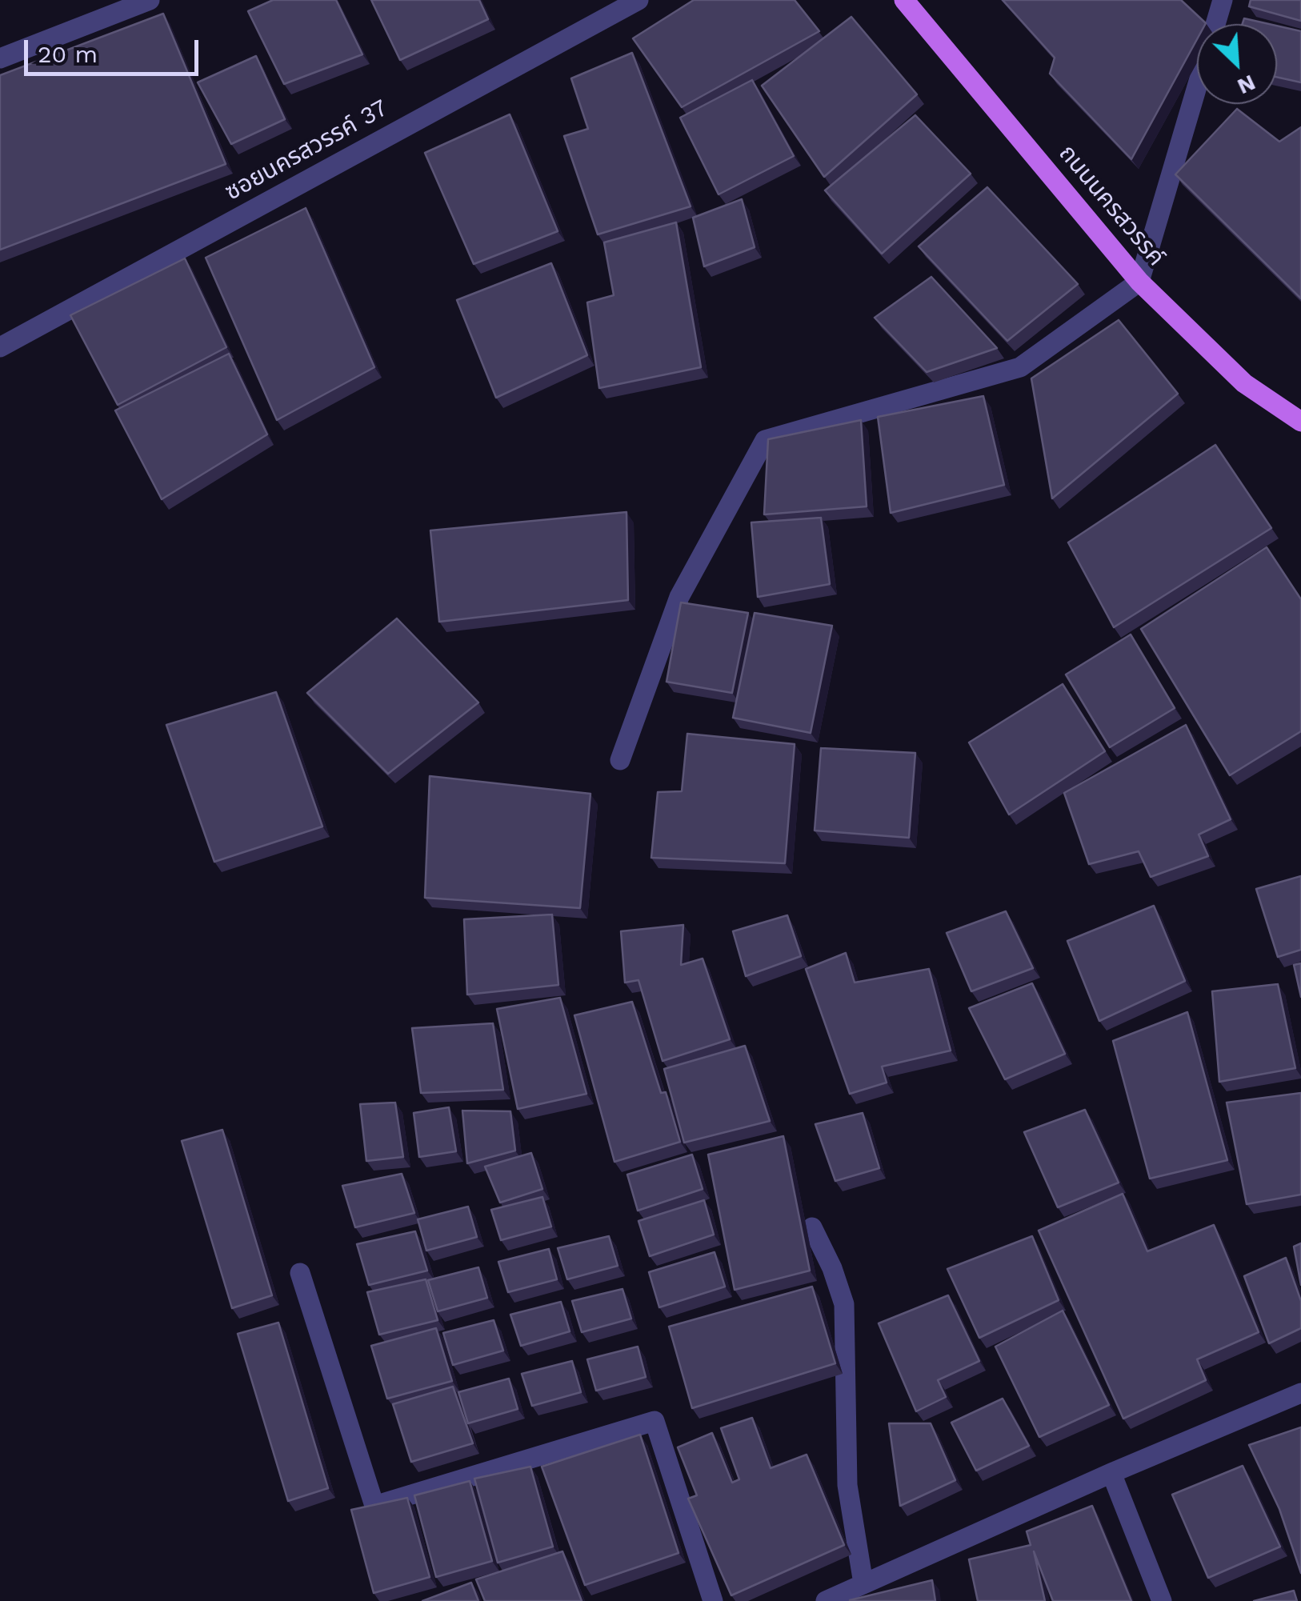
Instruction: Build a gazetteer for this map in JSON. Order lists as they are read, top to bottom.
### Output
{
  "streets": {
    "main road": ["ถนนนครสวรรค์"],
    "street": ["ซอยนครสวรรค์ 37"]
  },
  "scale_bar": "20 m",
  "north": "bottom right"
}
